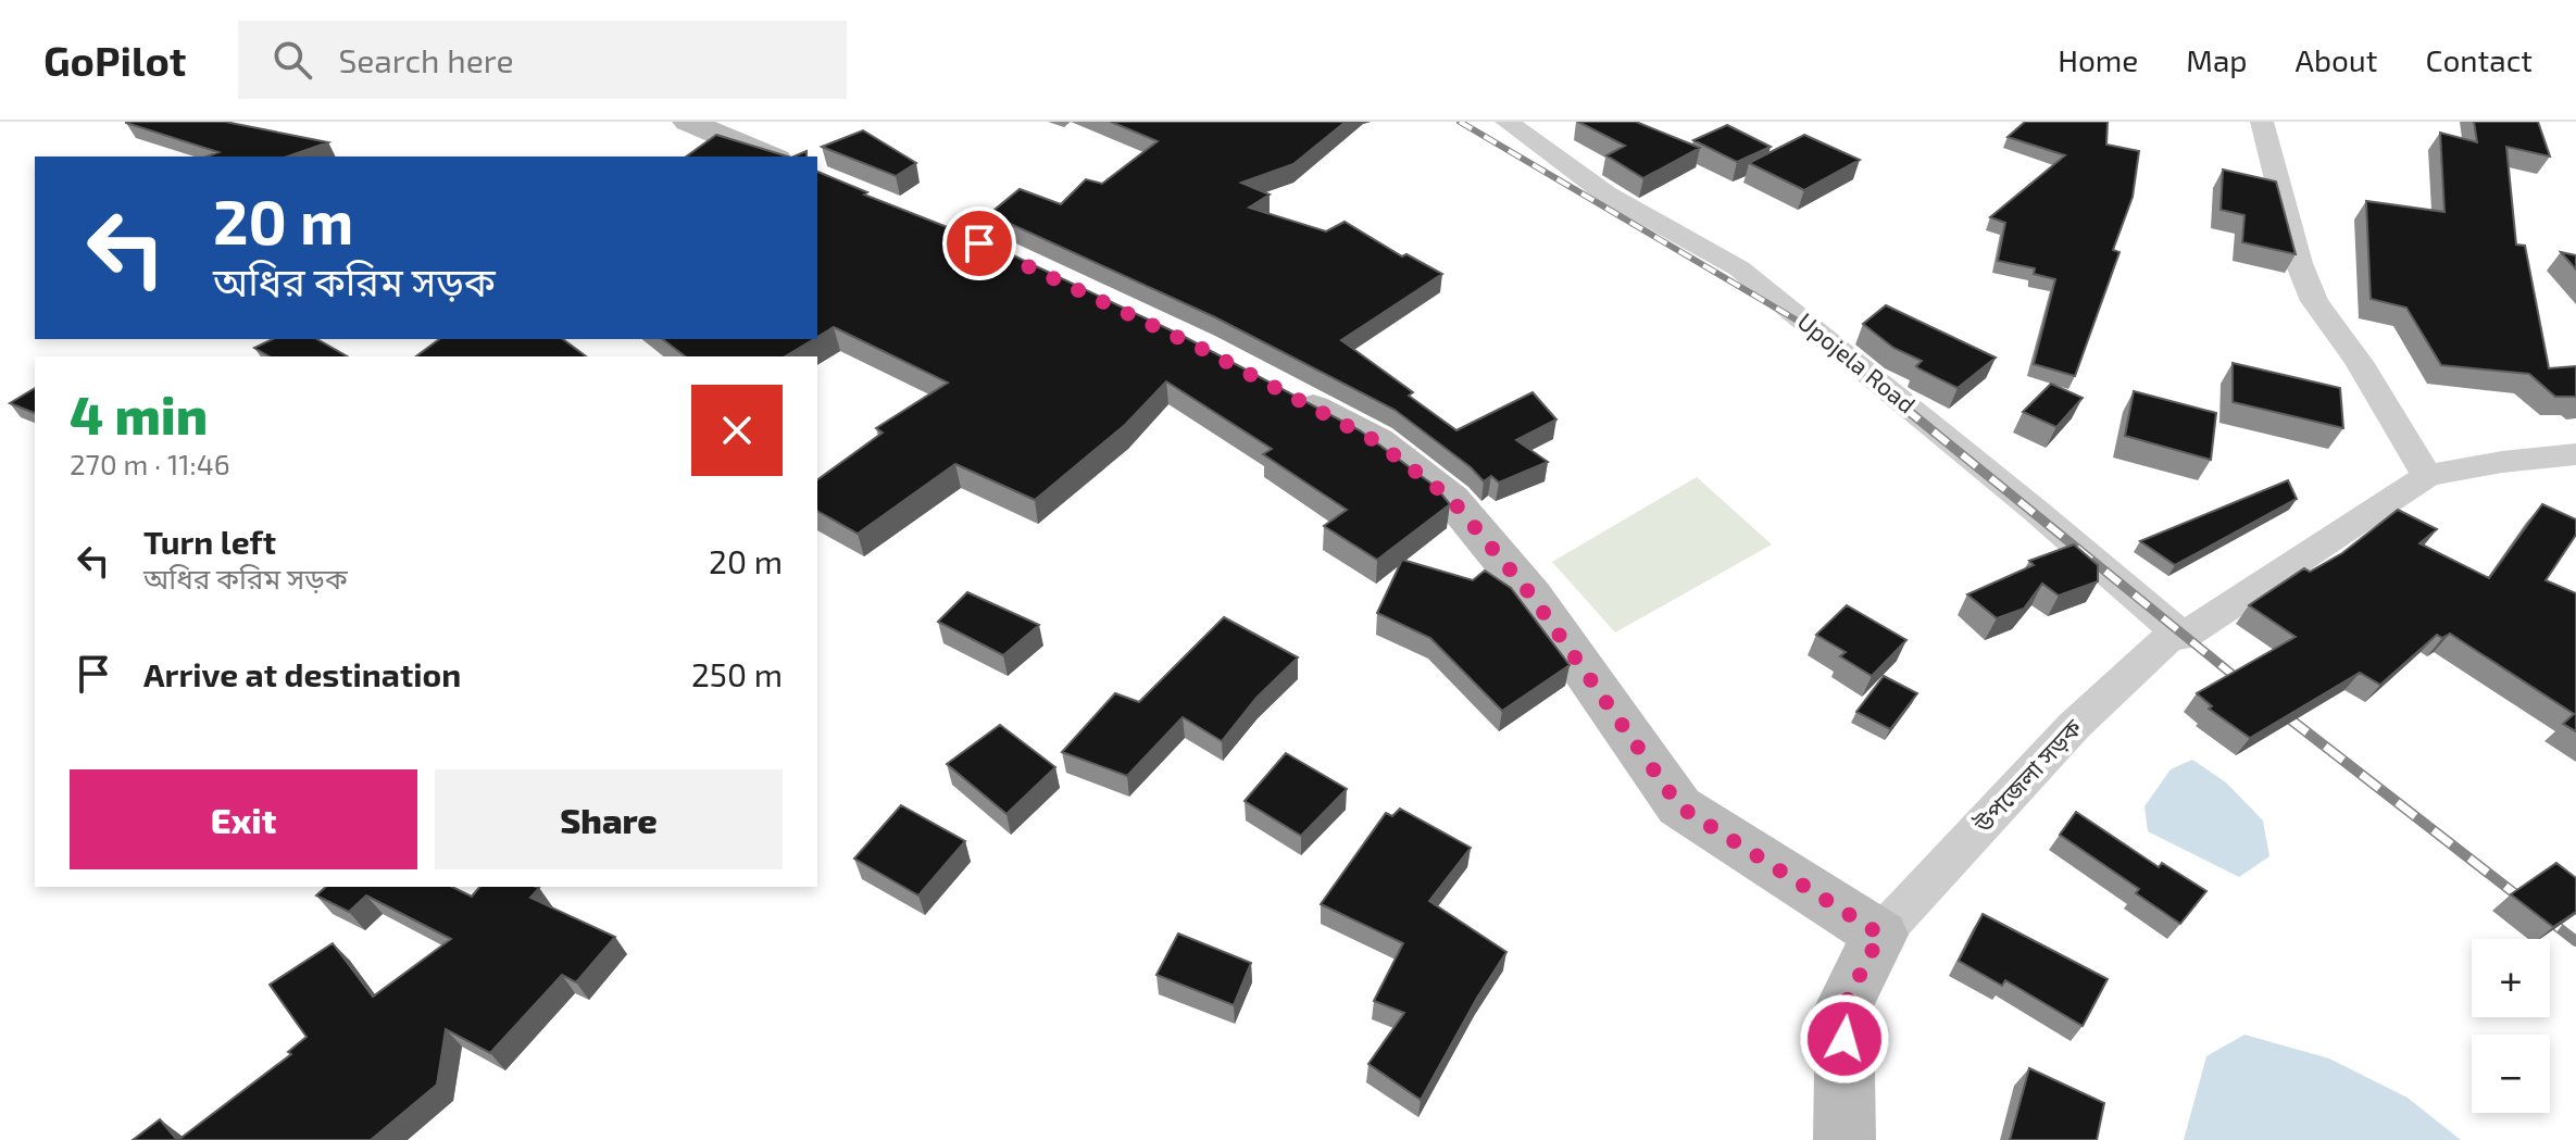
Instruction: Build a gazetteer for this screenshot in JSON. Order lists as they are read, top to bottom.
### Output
{
  "streets": {
    "street": ["Upojela Road", "উপজেলা সড়ক"]
  },
  "crossings": [
    ["Upojela Road", "উপজেলা সড়ক"]
  ],
  "page": {
    "header": "GoPilot",
    "search": "Search here",
    "nav": [
      "Home",
      "Map",
      "About",
      "Contact"
    ],
    "turn": ["20 m", "অধির করিম সড়ক"],
    "heading": ["4 min", "270 m · 11:46"],
    "list": [
      {
        "name": "Turn left",
        "note": "অধির করিম সড়ক",
        "value": "20 m"
      },
      {
        "name": "Arrive at destination",
        "value": "250 m"
      }
    ],
    "buttons": ["Exit", "Share"],
    "map_buttons": ["+", "−"]
  }
}
